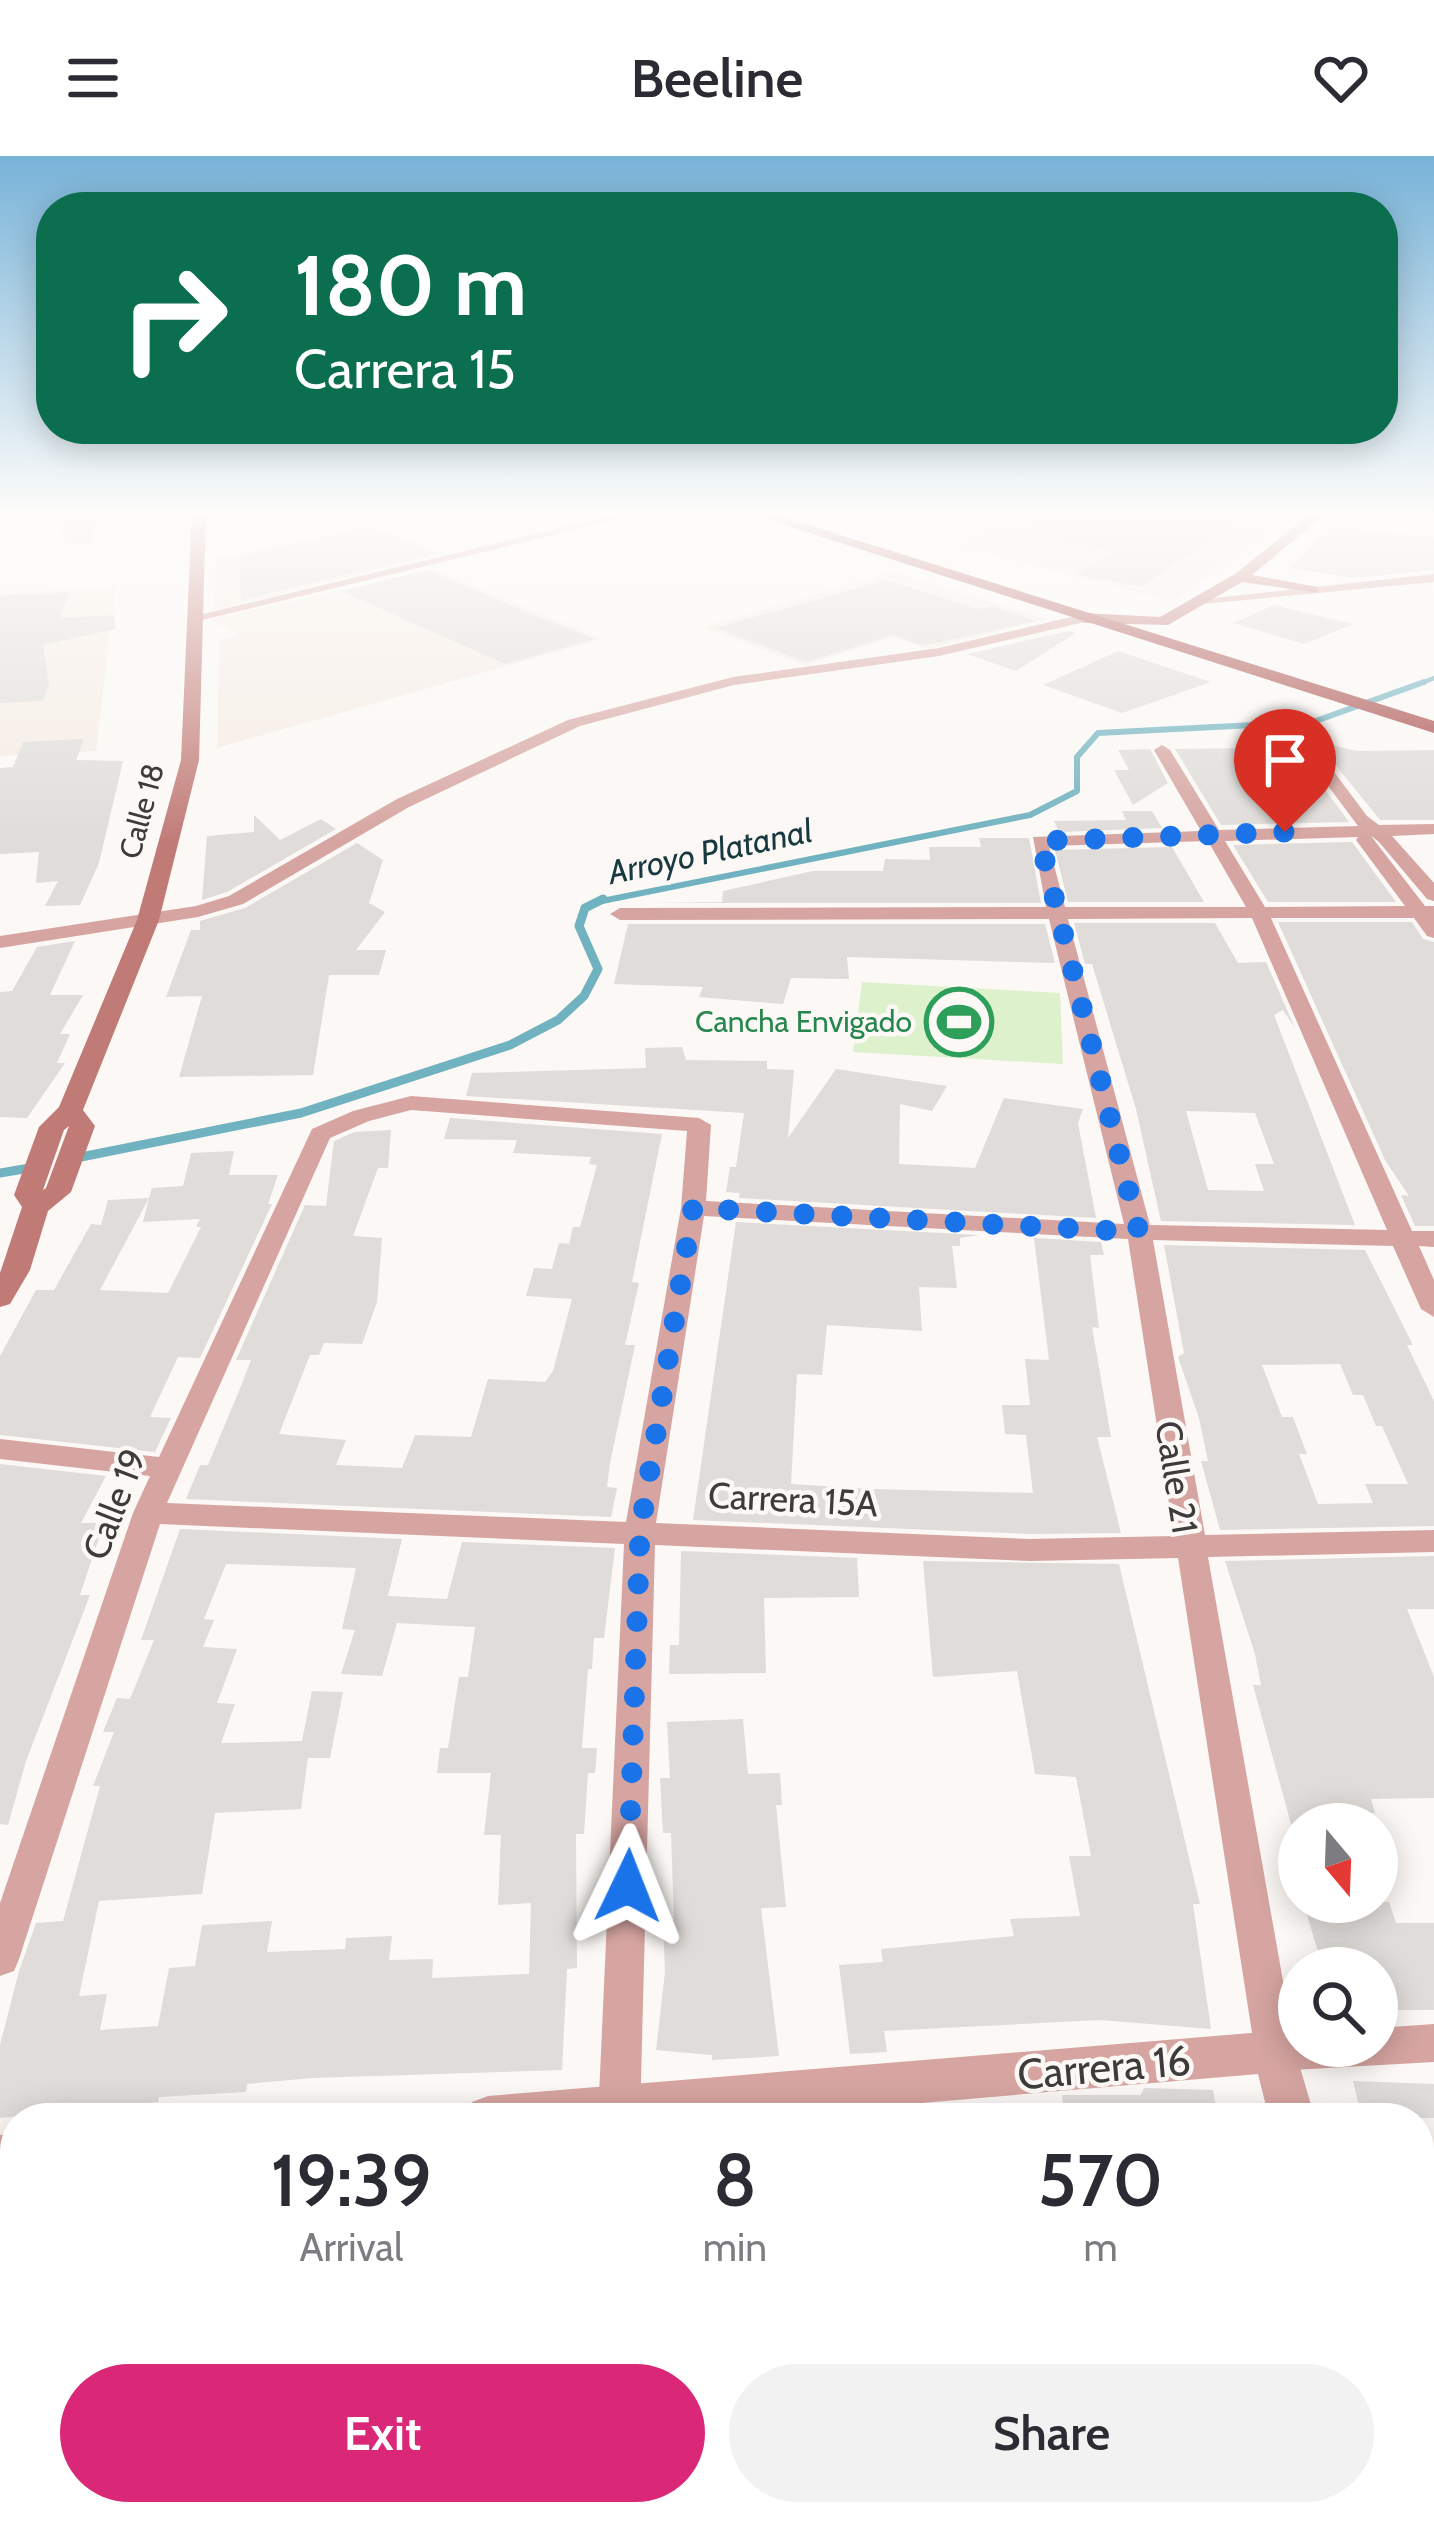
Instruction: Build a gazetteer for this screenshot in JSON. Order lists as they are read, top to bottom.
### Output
{
  "streets": {
    "main road": ["Calle 18"],
    "street": [
      "Calle 21",
      "Carrera 15A",
      "Calle 19",
      "Carrera 16"
    ]
  },
  "crossings": [
    ["Calle 21", "Carrera 15A"],
    ["Calle 21", "Carrera 16"],
    ["Carrera 15A", "Calle 19"]
  ],
  "water": ["Arroyo Platanal"],
  "places": {
    "sports": ["Cancha Envigado"]
  },
  "north": "bottom",
  "page": {
    "header": "Beeline",
    "turn": ["180 m", "Carrera 15"],
    "eta": [
      "19:39",
      "Arrival",
      "8",
      "min",
      "570",
      "m"
    ],
    "buttons": ["Exit", "Share"]
  }
}
